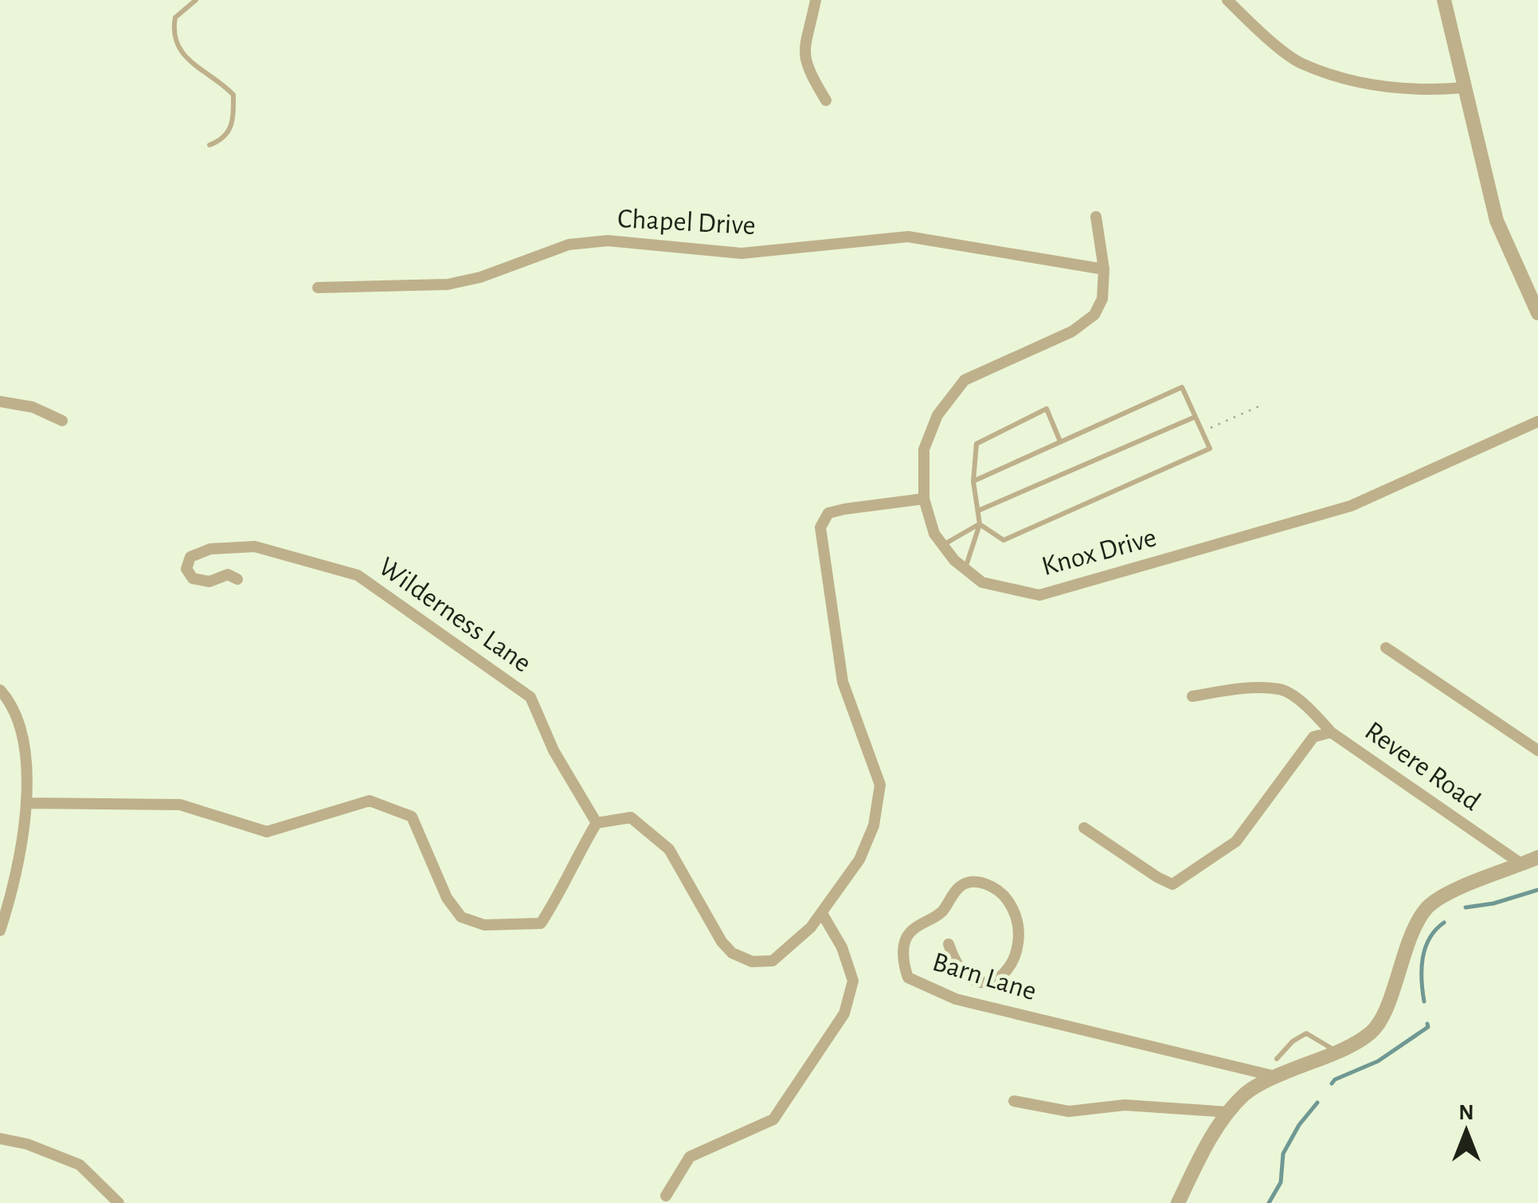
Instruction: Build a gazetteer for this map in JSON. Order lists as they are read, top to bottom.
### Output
{
  "streets": {
    "street": [
      "Chapel Drive",
      "Knox Drive",
      "Wilderness Lane",
      "Revere Road",
      "Barn Lane"
    ]
  },
  "crossings": [
    ["Chapel Drive", "Knox Drive"]
  ],
  "north": "top"
}
